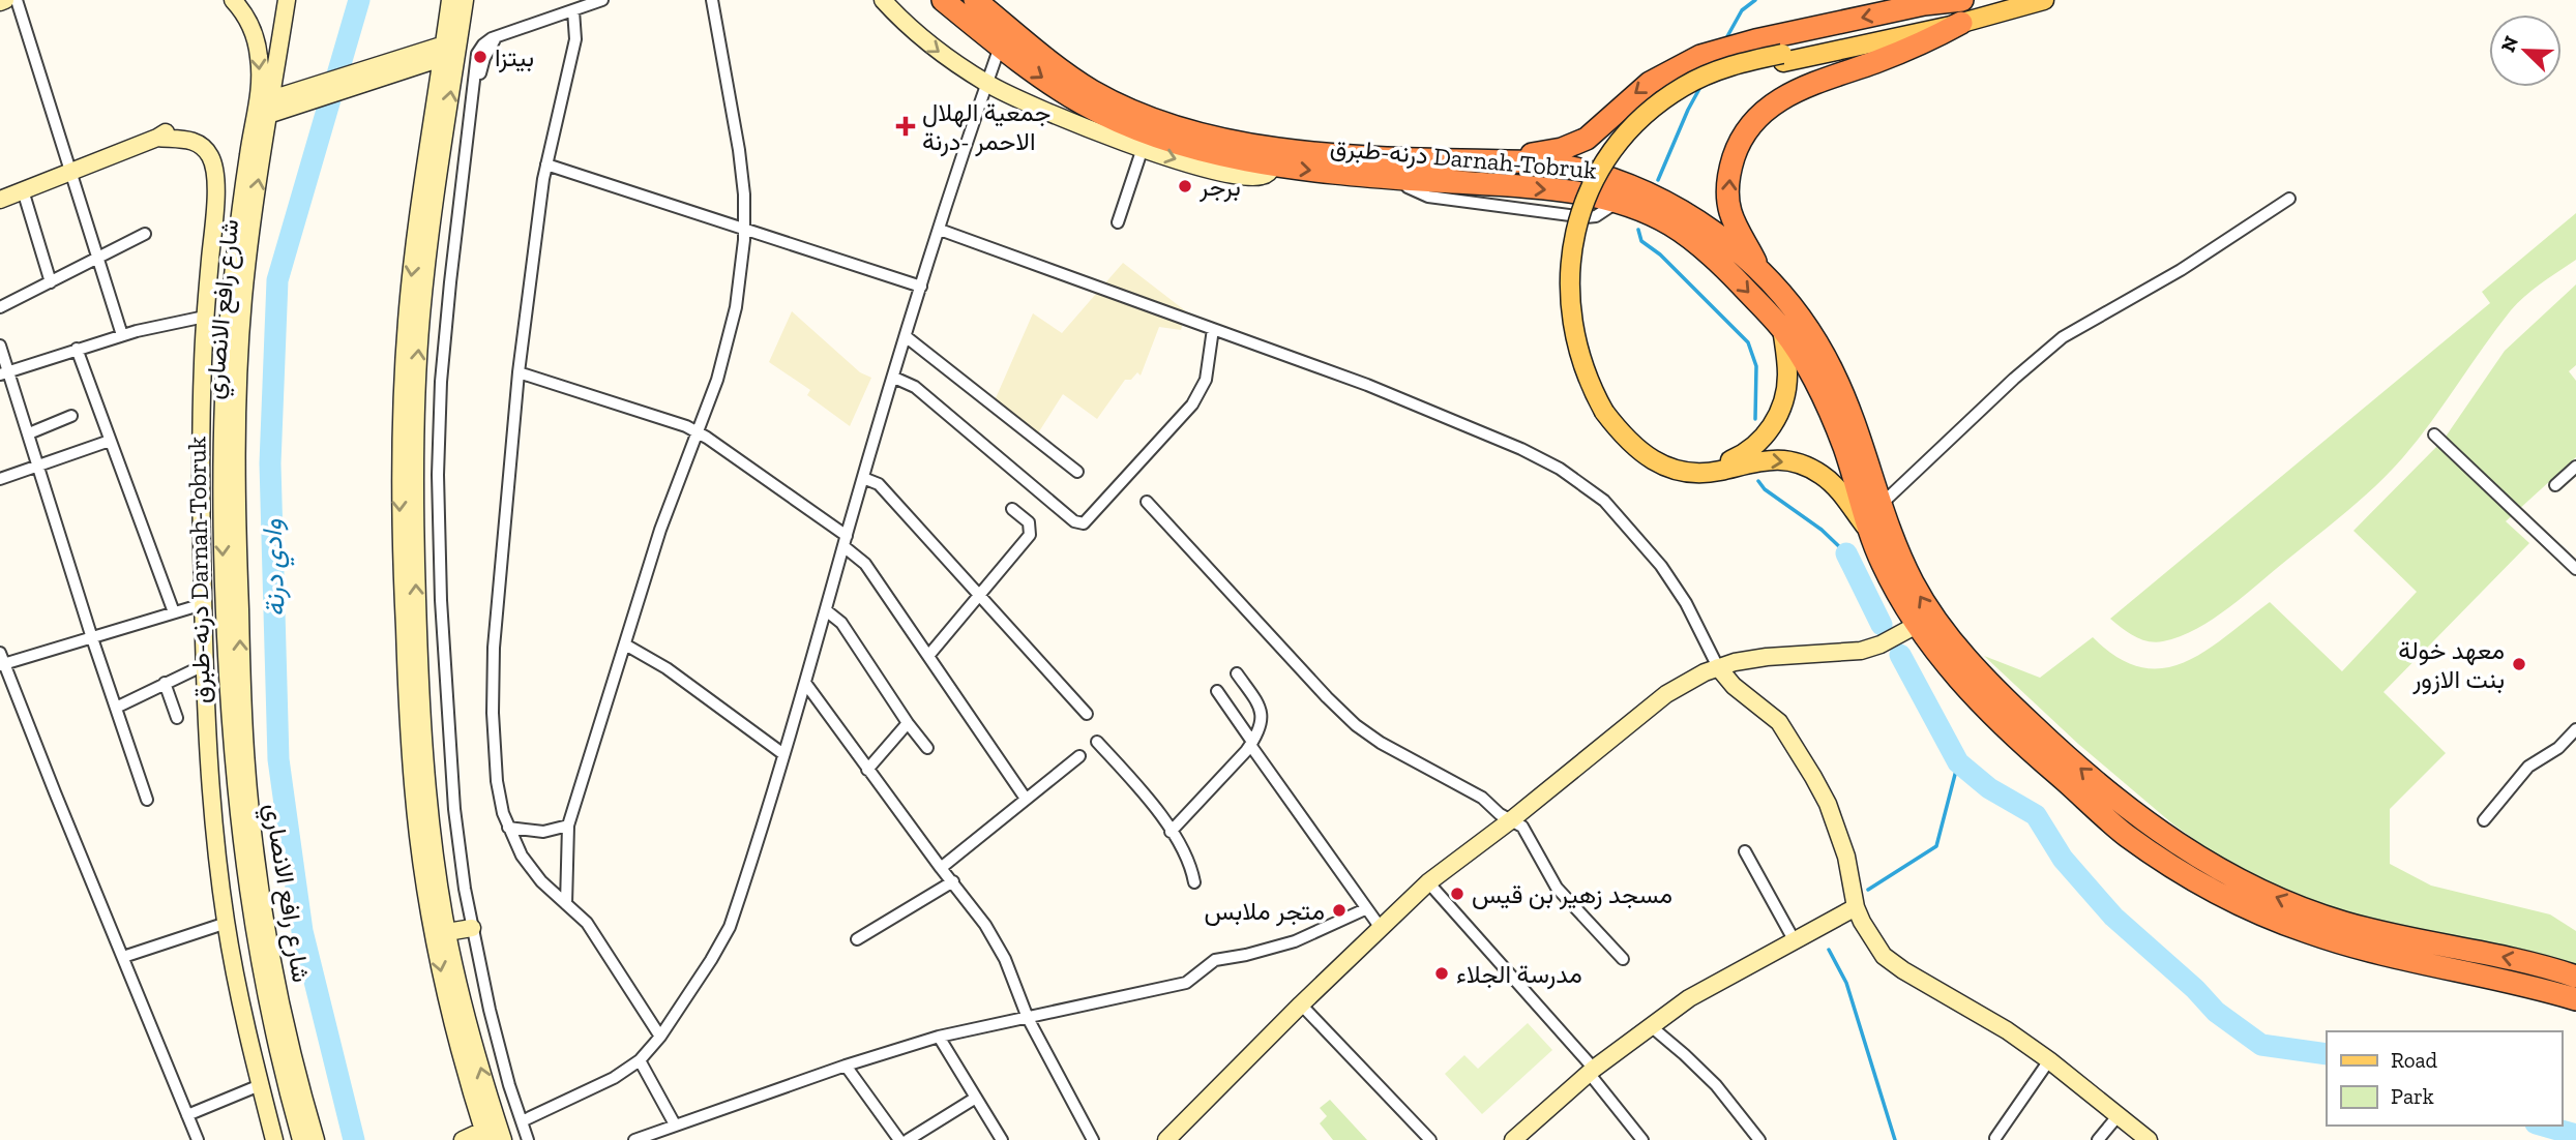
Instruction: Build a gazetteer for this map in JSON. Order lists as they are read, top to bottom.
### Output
{
  "streets": {
    "highway": ["درنه-طبرق Darnah-Tobruk"],
    "street": ["شارع رافع الانصاري"]
  },
  "water": ["وادي درنة"],
  "places": {
    "other": [
      "بيتزا",
      "برجر",
      "معهد خولة بنت الازور",
      "مسجد زهير بن قيس",
      "متجر ملابس",
      "مدرسة الجلاء"
    ],
    "health": ["جمعية الهلال الاحمر -درنة"]
  },
  "legend": ["Road", "Park"],
  "north": "top left"
}
